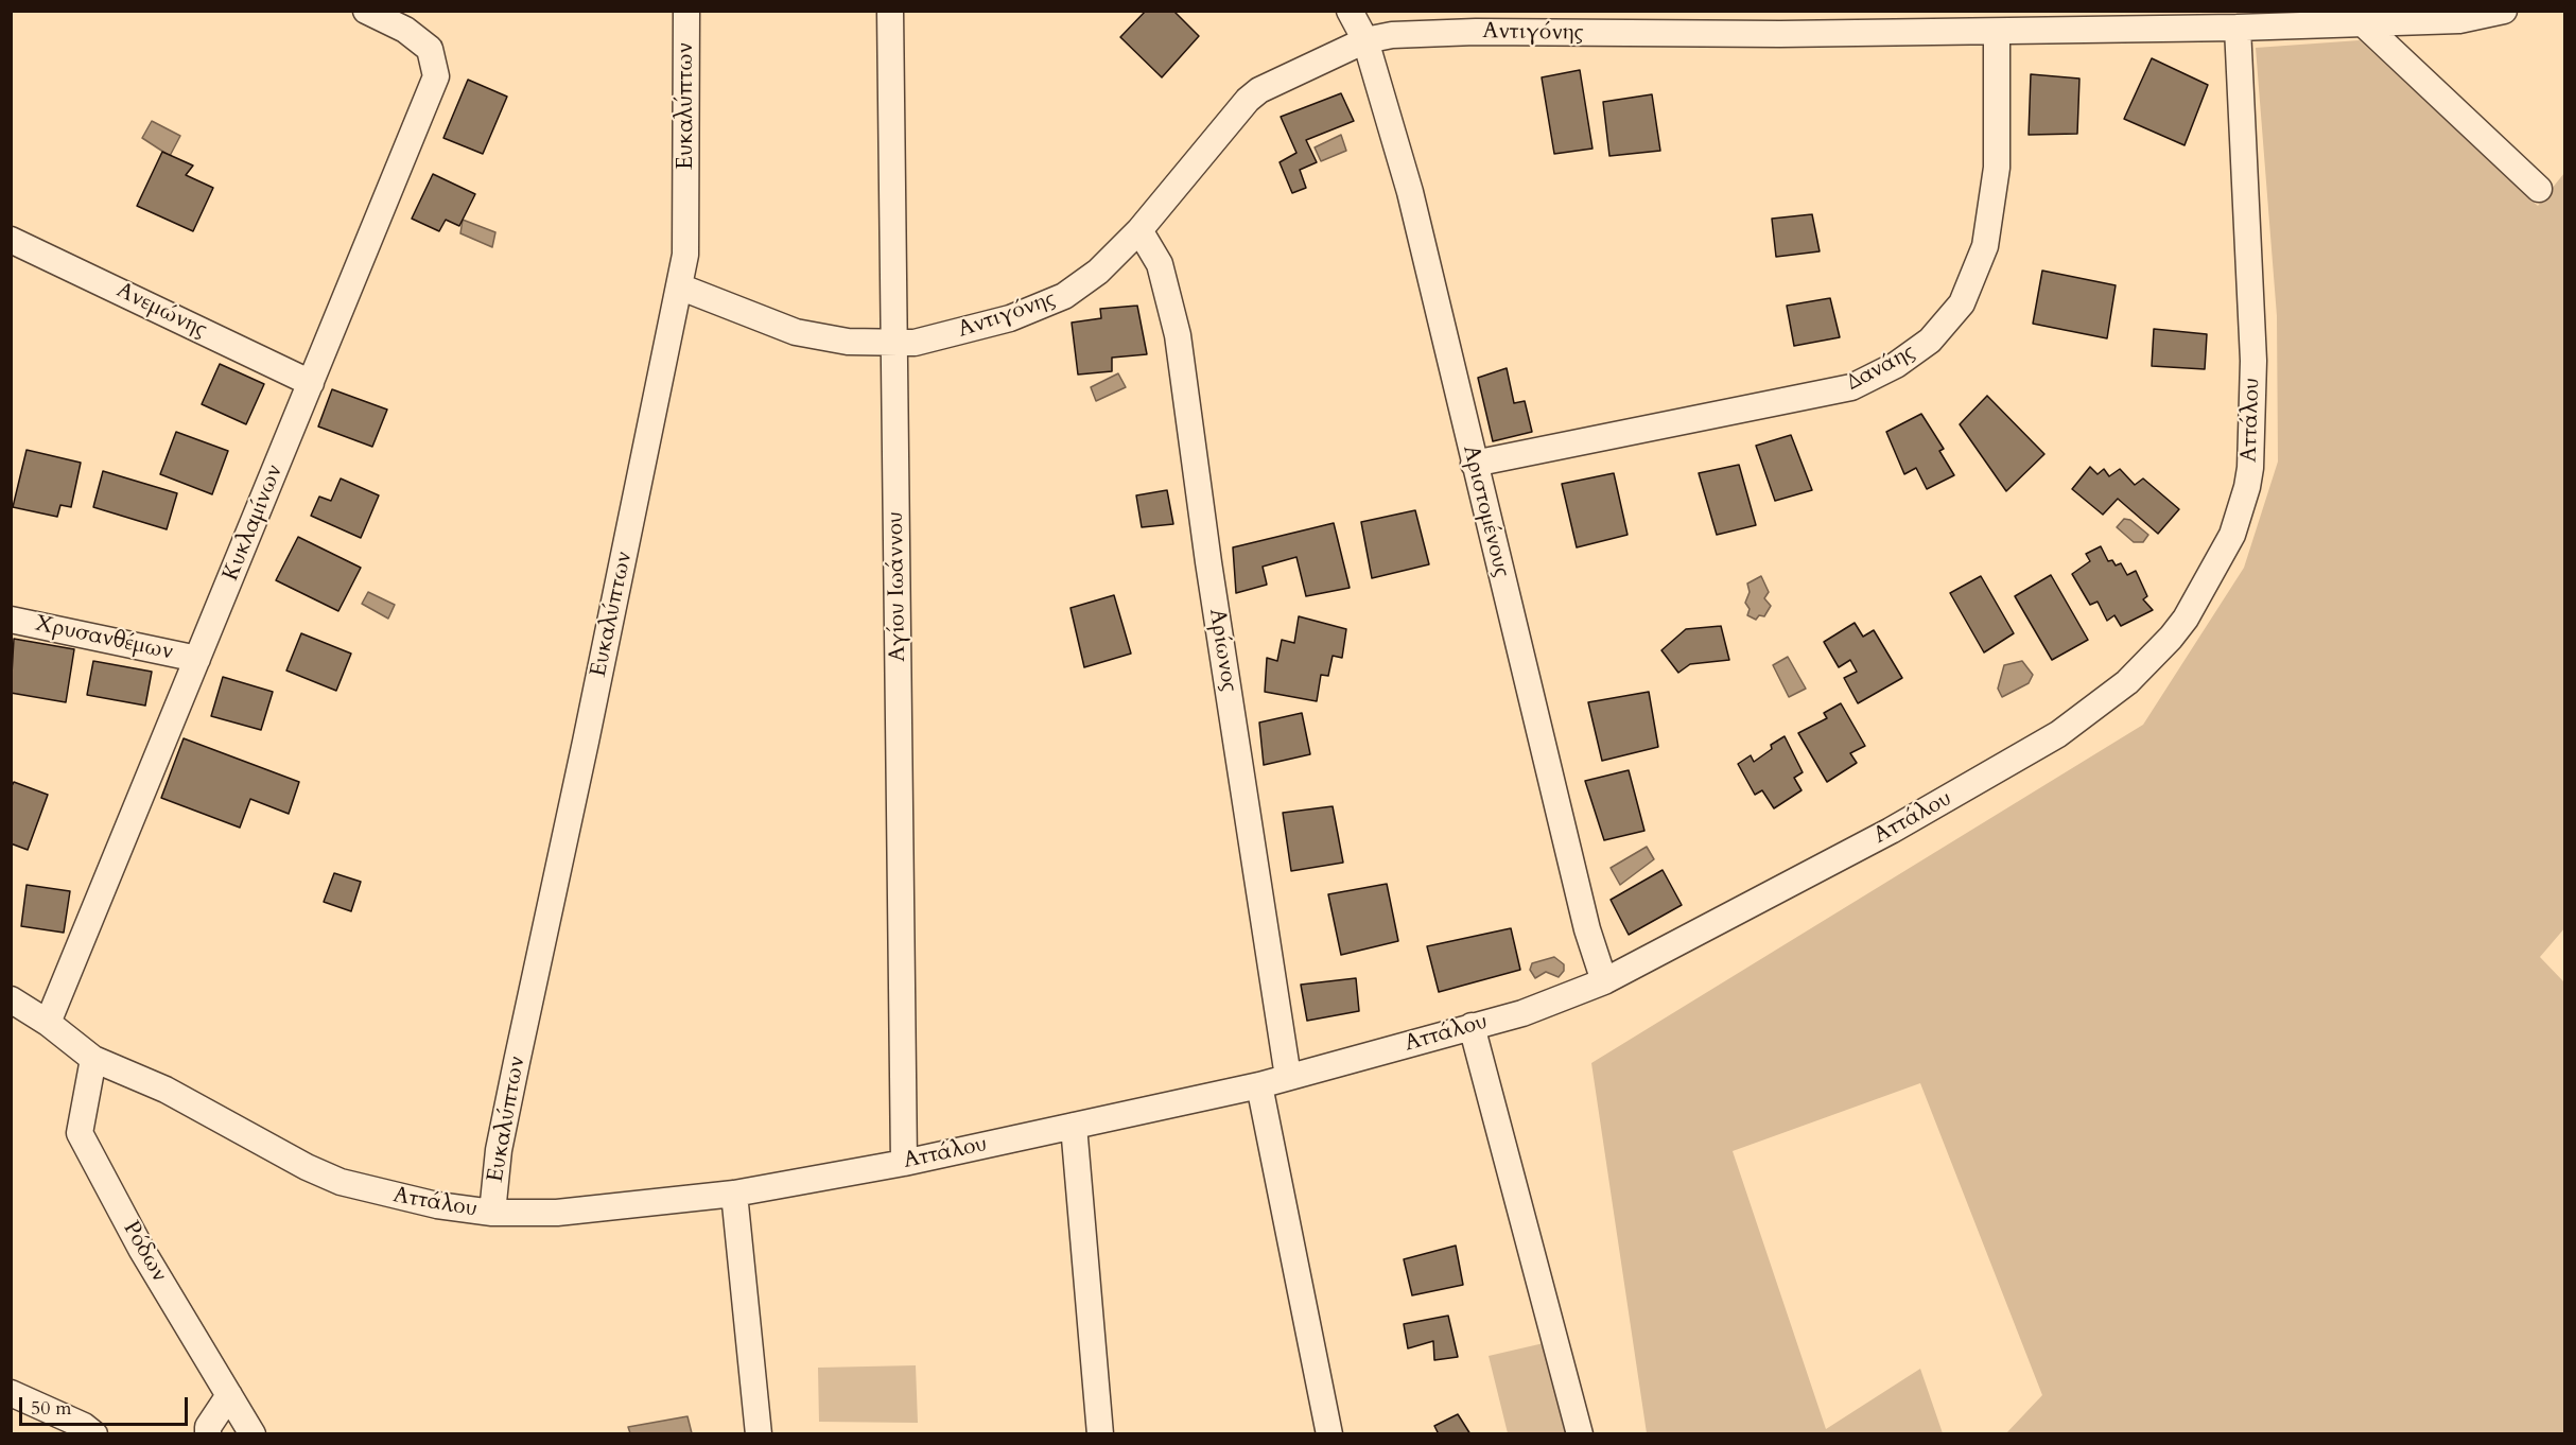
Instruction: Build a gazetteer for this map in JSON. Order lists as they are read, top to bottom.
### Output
{
  "streets": {
    "street": [
      "Αντιγόνης",
      "Ευκαλύπτων",
      "Ανεμώνης",
      "Δανάης",
      "Αττάλου",
      "Αριστομένους",
      "Κυκλαμίνων",
      "Αγίου Ιωάννου",
      "Χρυσανθέμων",
      "Αρίωνος",
      "Ρόδων"
    ]
  },
  "crossings": [
    ["Αντιγόνης", "Ευκαλύπτων"],
    ["Αντιγόνης", "Δανάης"],
    ["Αντιγόνης", "Αττάλου"],
    ["Αντιγόνης", "Αριστομένους"],
    ["Αντιγόνης", "Αγίου Ιωάννου"],
    ["Αντιγόνης", "Αρίωνος"],
    ["Ευκαλύπτων", "Αττάλου"],
    ["Ανεμώνης", "Κυκλαμίνων"],
    ["Δανάης", "Αριστομένους"],
    ["Αττάλου", "Αριστομένους"],
    ["Αττάλου", "Κυκλαμίνων"],
    ["Αττάλου", "Αγίου Ιωάννου"],
    ["Αττάλου", "Αρίωνος"],
    ["Αττάλου", "Ρόδων"],
    ["Κυκλαμίνων", "Χρυσανθέμων"]
  ],
  "scale_bar": "50 m"
}
